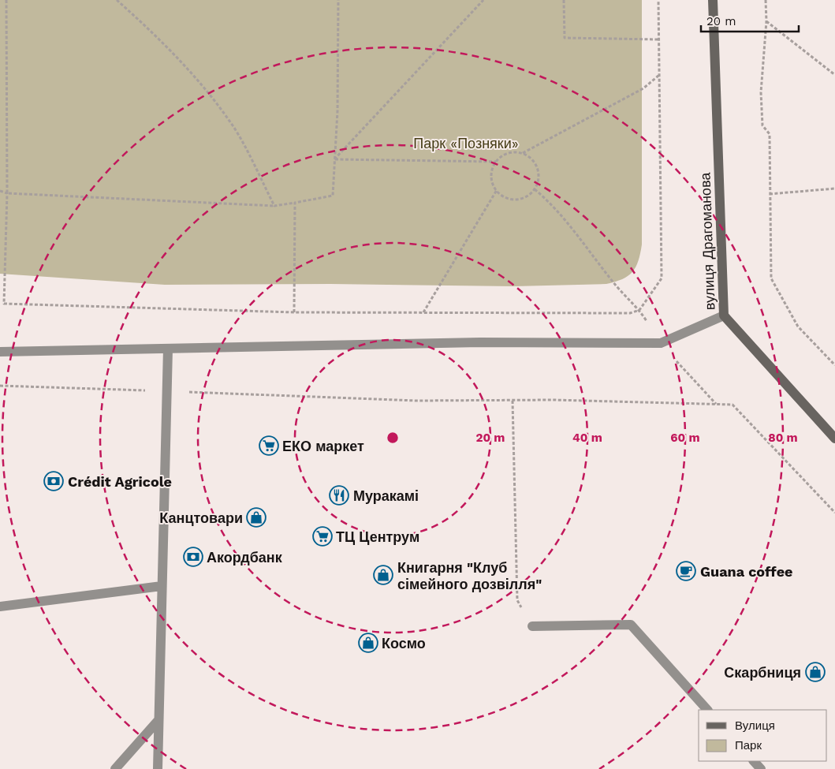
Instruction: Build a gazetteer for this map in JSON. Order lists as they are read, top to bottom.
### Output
{
  "streets": {
    "street": ["вулиця Драгоманова"]
  },
  "parks": ["Парк «Позняки»"],
  "places": {
    "supermarket": ["ЕКО маркет", "ТЦ Центрум"],
    "bank": ["Crédit Agricole", "Акордбанк"],
    "restaurant": ["Муракамі"],
    "shop": [
      "Канцтовари",
      "Книгарня \"Клуб сімейного дозвілля\"",
      "Космо",
      "Скарбниця"
    ],
    "cafe": ["Guana coffee"]
  },
  "legend": ["Вулиця", "Парк"],
  "scale_bar": "20 m",
  "rings": [
    "20 m",
    "40 m",
    "60 m",
    "80 m"
  ]
}
